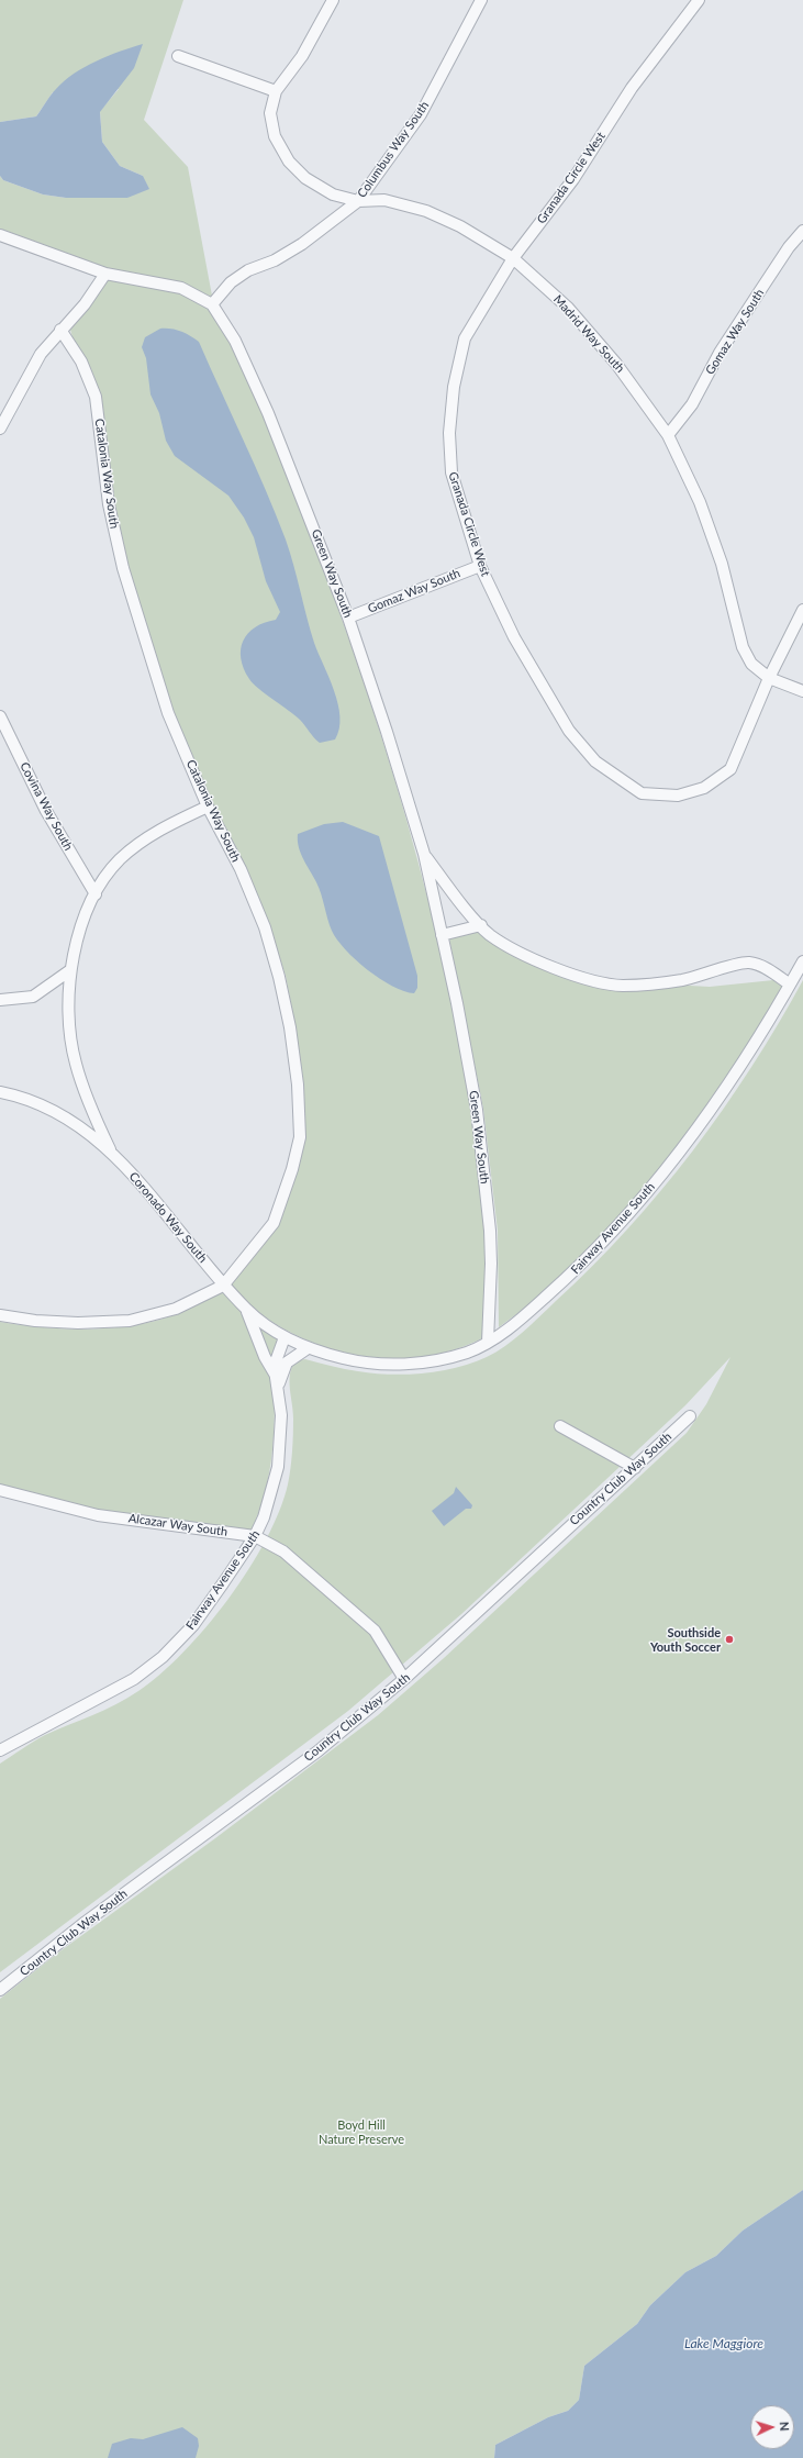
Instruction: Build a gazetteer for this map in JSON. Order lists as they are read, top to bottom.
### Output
{
  "streets": {
    "street": [
      "Columbus Way South",
      "Granada Circle West",
      "Gomaz Way South",
      "Madrid Way South",
      "Catalonia Way South",
      "Green Way South",
      "Covina Way South",
      "Coronado Way South",
      "Fairway Avenue South",
      "Country Club Way South",
      "Alcazar Way South"
    ]
  },
  "crossings": [
    ["Columbus Way South", "Madrid Way South"],
    ["Columbus Way South", "Green Way South"],
    ["Granada Circle West", "Gomaz Way South"],
    ["Granada Circle West", "Madrid Way South"],
    ["Gomaz Way South", "Madrid Way South"],
    ["Gomaz Way South", "Green Way South"],
    ["Catalonia Way South", "Coronado Way South"],
    ["Catalonia Way South", "Fairway Avenue South"],
    ["Green Way South", "Fairway Avenue South"],
    ["Coronado Way South", "Fairway Avenue South"],
    ["Fairway Avenue South", "Alcazar Way South"],
    ["Country Club Way South", "Alcazar Way South"]
  ],
  "water": ["Lake Maggiore"],
  "parks": ["Boyd Hill Nature Preserve"],
  "places": ["Southside Youth Soccer"],
  "north": "right"
}
